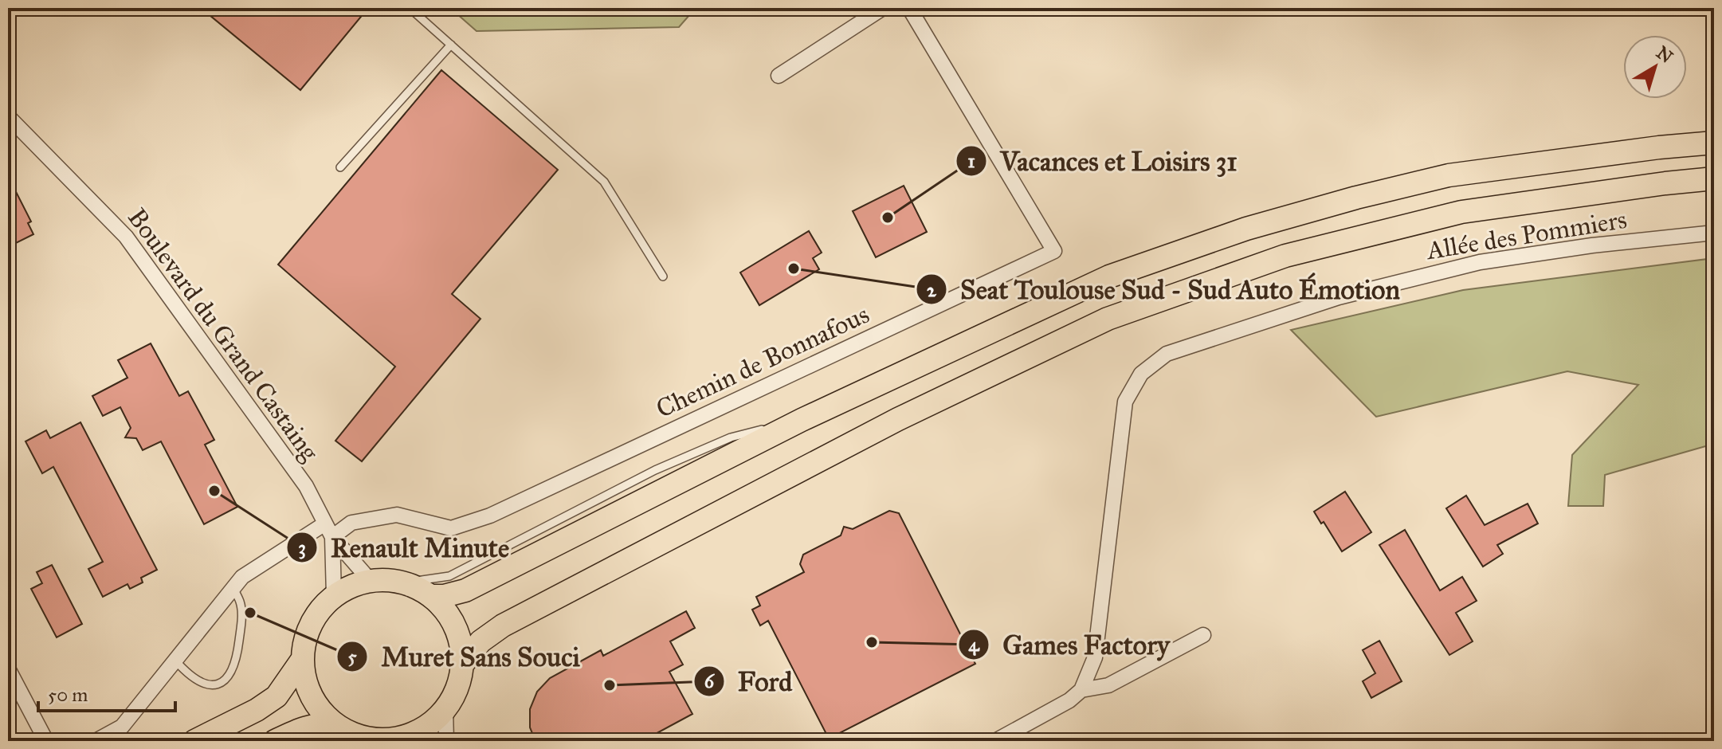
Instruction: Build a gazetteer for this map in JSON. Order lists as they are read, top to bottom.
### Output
{
  "streets": {
    "street": ["Allée des Pommiers", "Boulevard du Grand Castaing", "Chemin de Bonnafous"]
  },
  "crossings": [
    ["Boulevard du Grand Castaing", "Chemin de Bonnafous"]
  ],
  "places": [
    "Vacances et Loisirs 31",
    "Seat Toulouse Sud - Sud Auto Émotion",
    "Renault Minute",
    "Muret Sans Souci",
    "Games Factory",
    "Ford"
  ],
  "scale_bar": "50 m",
  "north": "top right"
}
